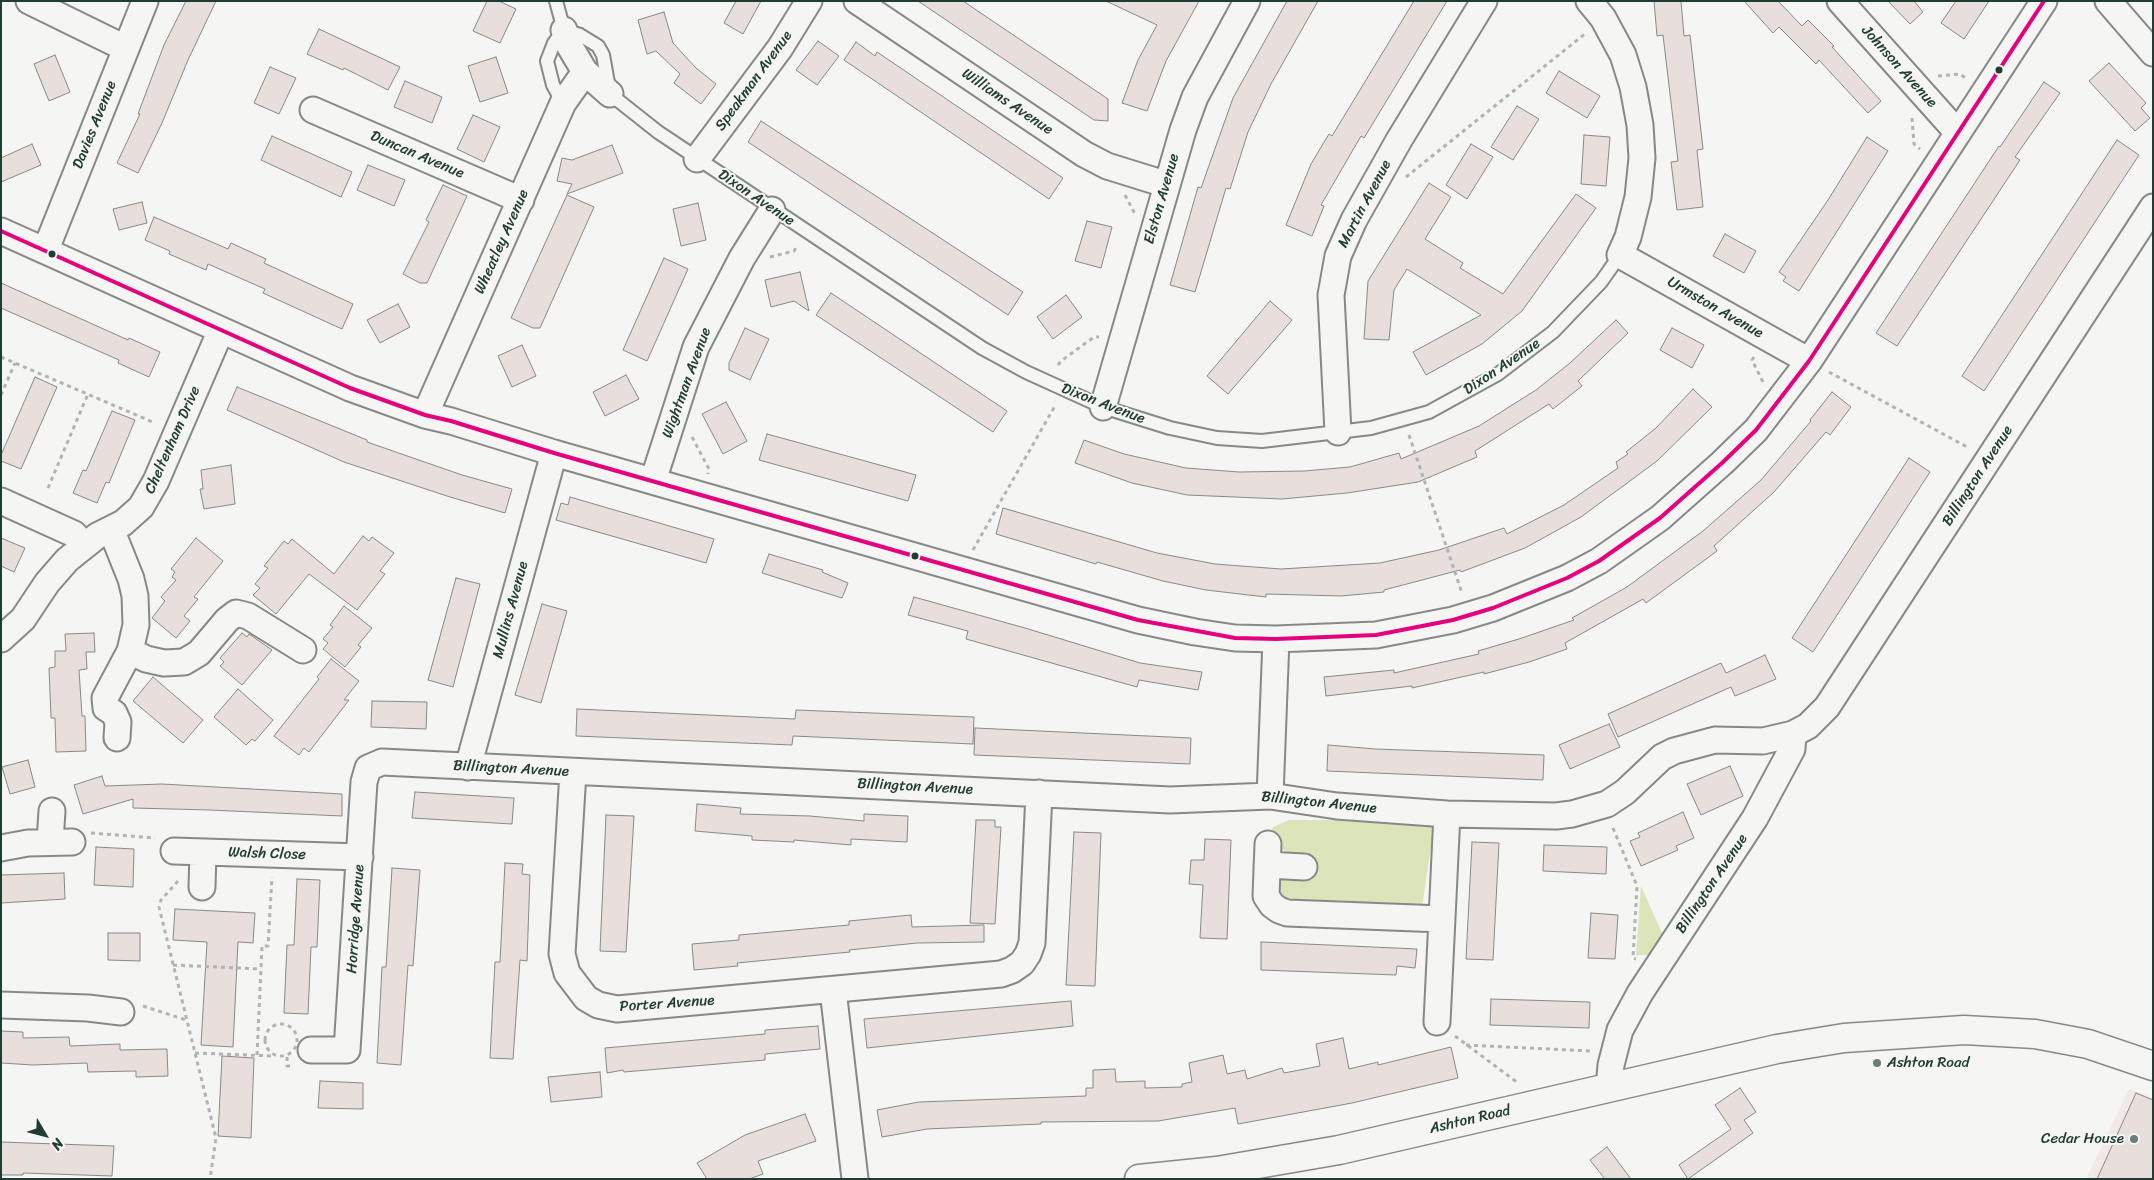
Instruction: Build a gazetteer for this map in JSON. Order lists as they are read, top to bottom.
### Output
{
  "streets": {
    "main road": ["Ashton Road"],
    "street": [
      "Johnson Avenue",
      "Speakman Avenue",
      "Williams Avenue",
      "Davies Avenue",
      "Duncan Avenue",
      "Dixon Avenue",
      "Elston Avenue",
      "Martin Avenue",
      "Wheatley Avenue",
      "Urmston Avenue",
      "Wightman Avenue",
      "Cheltenham Drive",
      "Billington Avenue",
      "Mullins Avenue",
      "Walsh Close",
      "Horridge Avenue",
      "Porter Avenue"
    ]
  },
  "crossings": [
    ["Speakman Avenue", "Dixon Avenue"],
    ["Williams Avenue", "Elston Avenue"],
    ["Duncan Avenue", "Wheatley Avenue"],
    ["Dixon Avenue", "Elston Avenue"],
    ["Dixon Avenue", "Martin Avenue"],
    ["Dixon Avenue", "Wheatley Avenue"],
    ["Dixon Avenue", "Urmston Avenue"],
    ["Dixon Avenue", "Wightman Avenue"],
    ["Billington Avenue", "Mullins Avenue"],
    ["Billington Avenue", "Horridge Avenue"],
    ["Billington Avenue", "Porter Avenue"],
    ["Billington Avenue", "Ashton Road"],
    ["Walsh Close", "Horridge Avenue"]
  ],
  "places": ["Ashton Road", "Cedar House"],
  "north": "bottom right"
}
